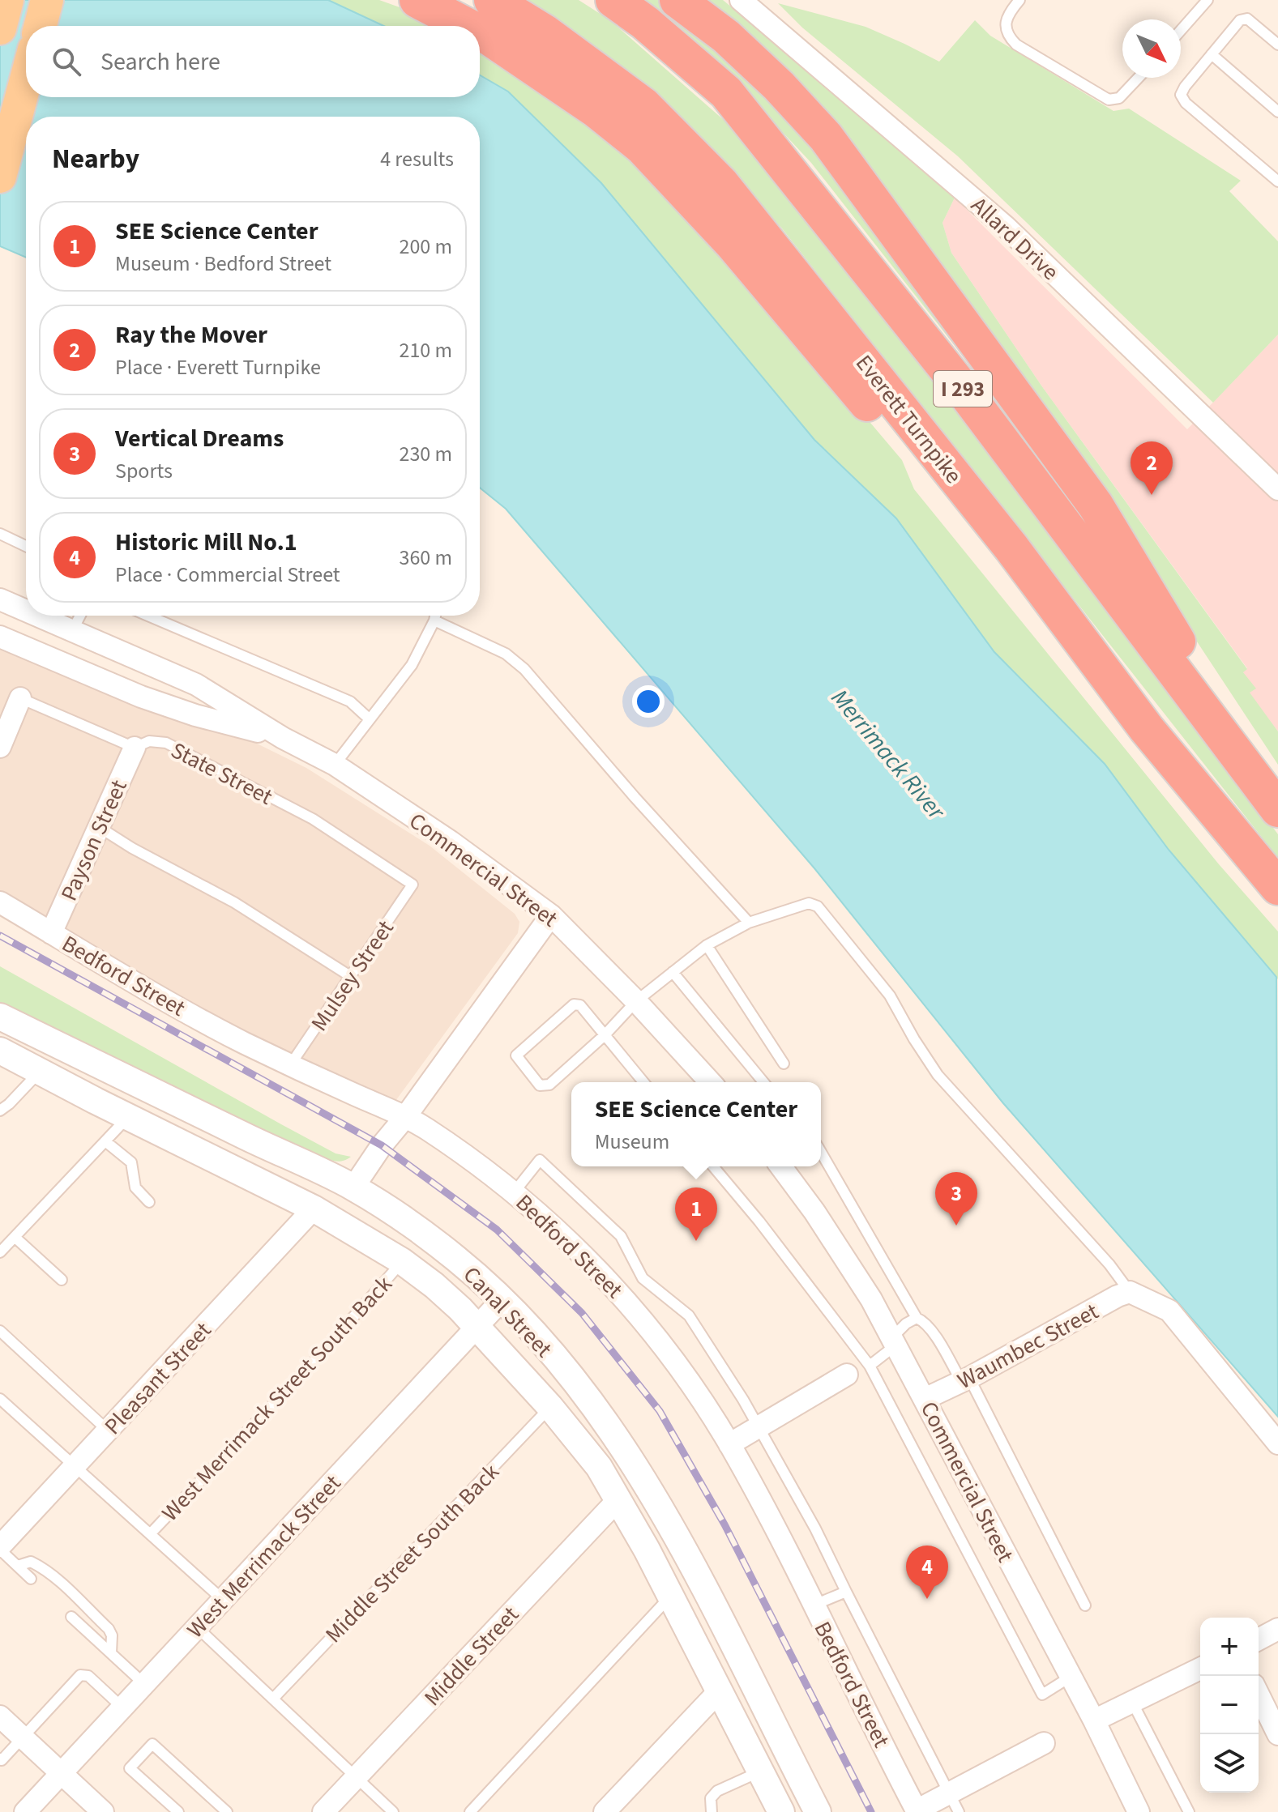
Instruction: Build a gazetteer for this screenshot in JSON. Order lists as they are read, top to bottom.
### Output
{
  "streets": {
    "highway": ["I 293", "Everett Turnpike"],
    "street": [
      "Allard Drive",
      "Payson Street",
      "Commercial Street",
      "Bedford Street",
      "Canal Street",
      "Waumbec Street",
      "Pleasant Street",
      "West Merrimack Street",
      "Middle Street"
    ],
    "lane": [
      "State Street",
      "Mulsey Street",
      "West Merrimack Street South Back",
      "Middle Street South Back"
    ]
  },
  "crossings": [
    ["State Street", "Payson Street"],
    ["State Street", "Mulsey Street"],
    ["Payson Street", "Bedford Street"],
    ["Commercial Street", "Waumbec Street"],
    ["Bedford Street", "Mulsey Street"],
    ["Canal Street", "Pleasant Street"],
    ["Canal Street", "West Merrimack Street South Back"],
    ["Canal Street", "Middle Street South Back"],
    ["Canal Street", "West Merrimack Street"],
    ["Canal Street", "Middle Street"]
  ],
  "water": ["Merrimack River"],
  "north": "bottom right",
  "page": {
    "search": "Search here",
    "heading": ["Nearby", "4 results"],
    "list": [
      {
        "mark": "1",
        "name": "SEE Science Center",
        "note": "Museum · Bedford Street",
        "value": "200 m"
      },
      {
        "mark": "2",
        "name": "Ray the Mover",
        "note": "Place · Everett Turnpike",
        "value": "210 m"
      },
      {
        "mark": "3",
        "name": "Vertical Dreams",
        "note": "Sports",
        "value": "230 m"
      },
      {
        "mark": "4",
        "name": "Historic Mill No.1",
        "note": "Place · Commercial Street",
        "value": "360 m"
      }
    ],
    "pins": [
      "2",
      "3",
      "1",
      "4"
    ],
    "popup": ["SEE Science Center", "Museum"],
    "map_buttons": ["+", "−"]
  }
}
